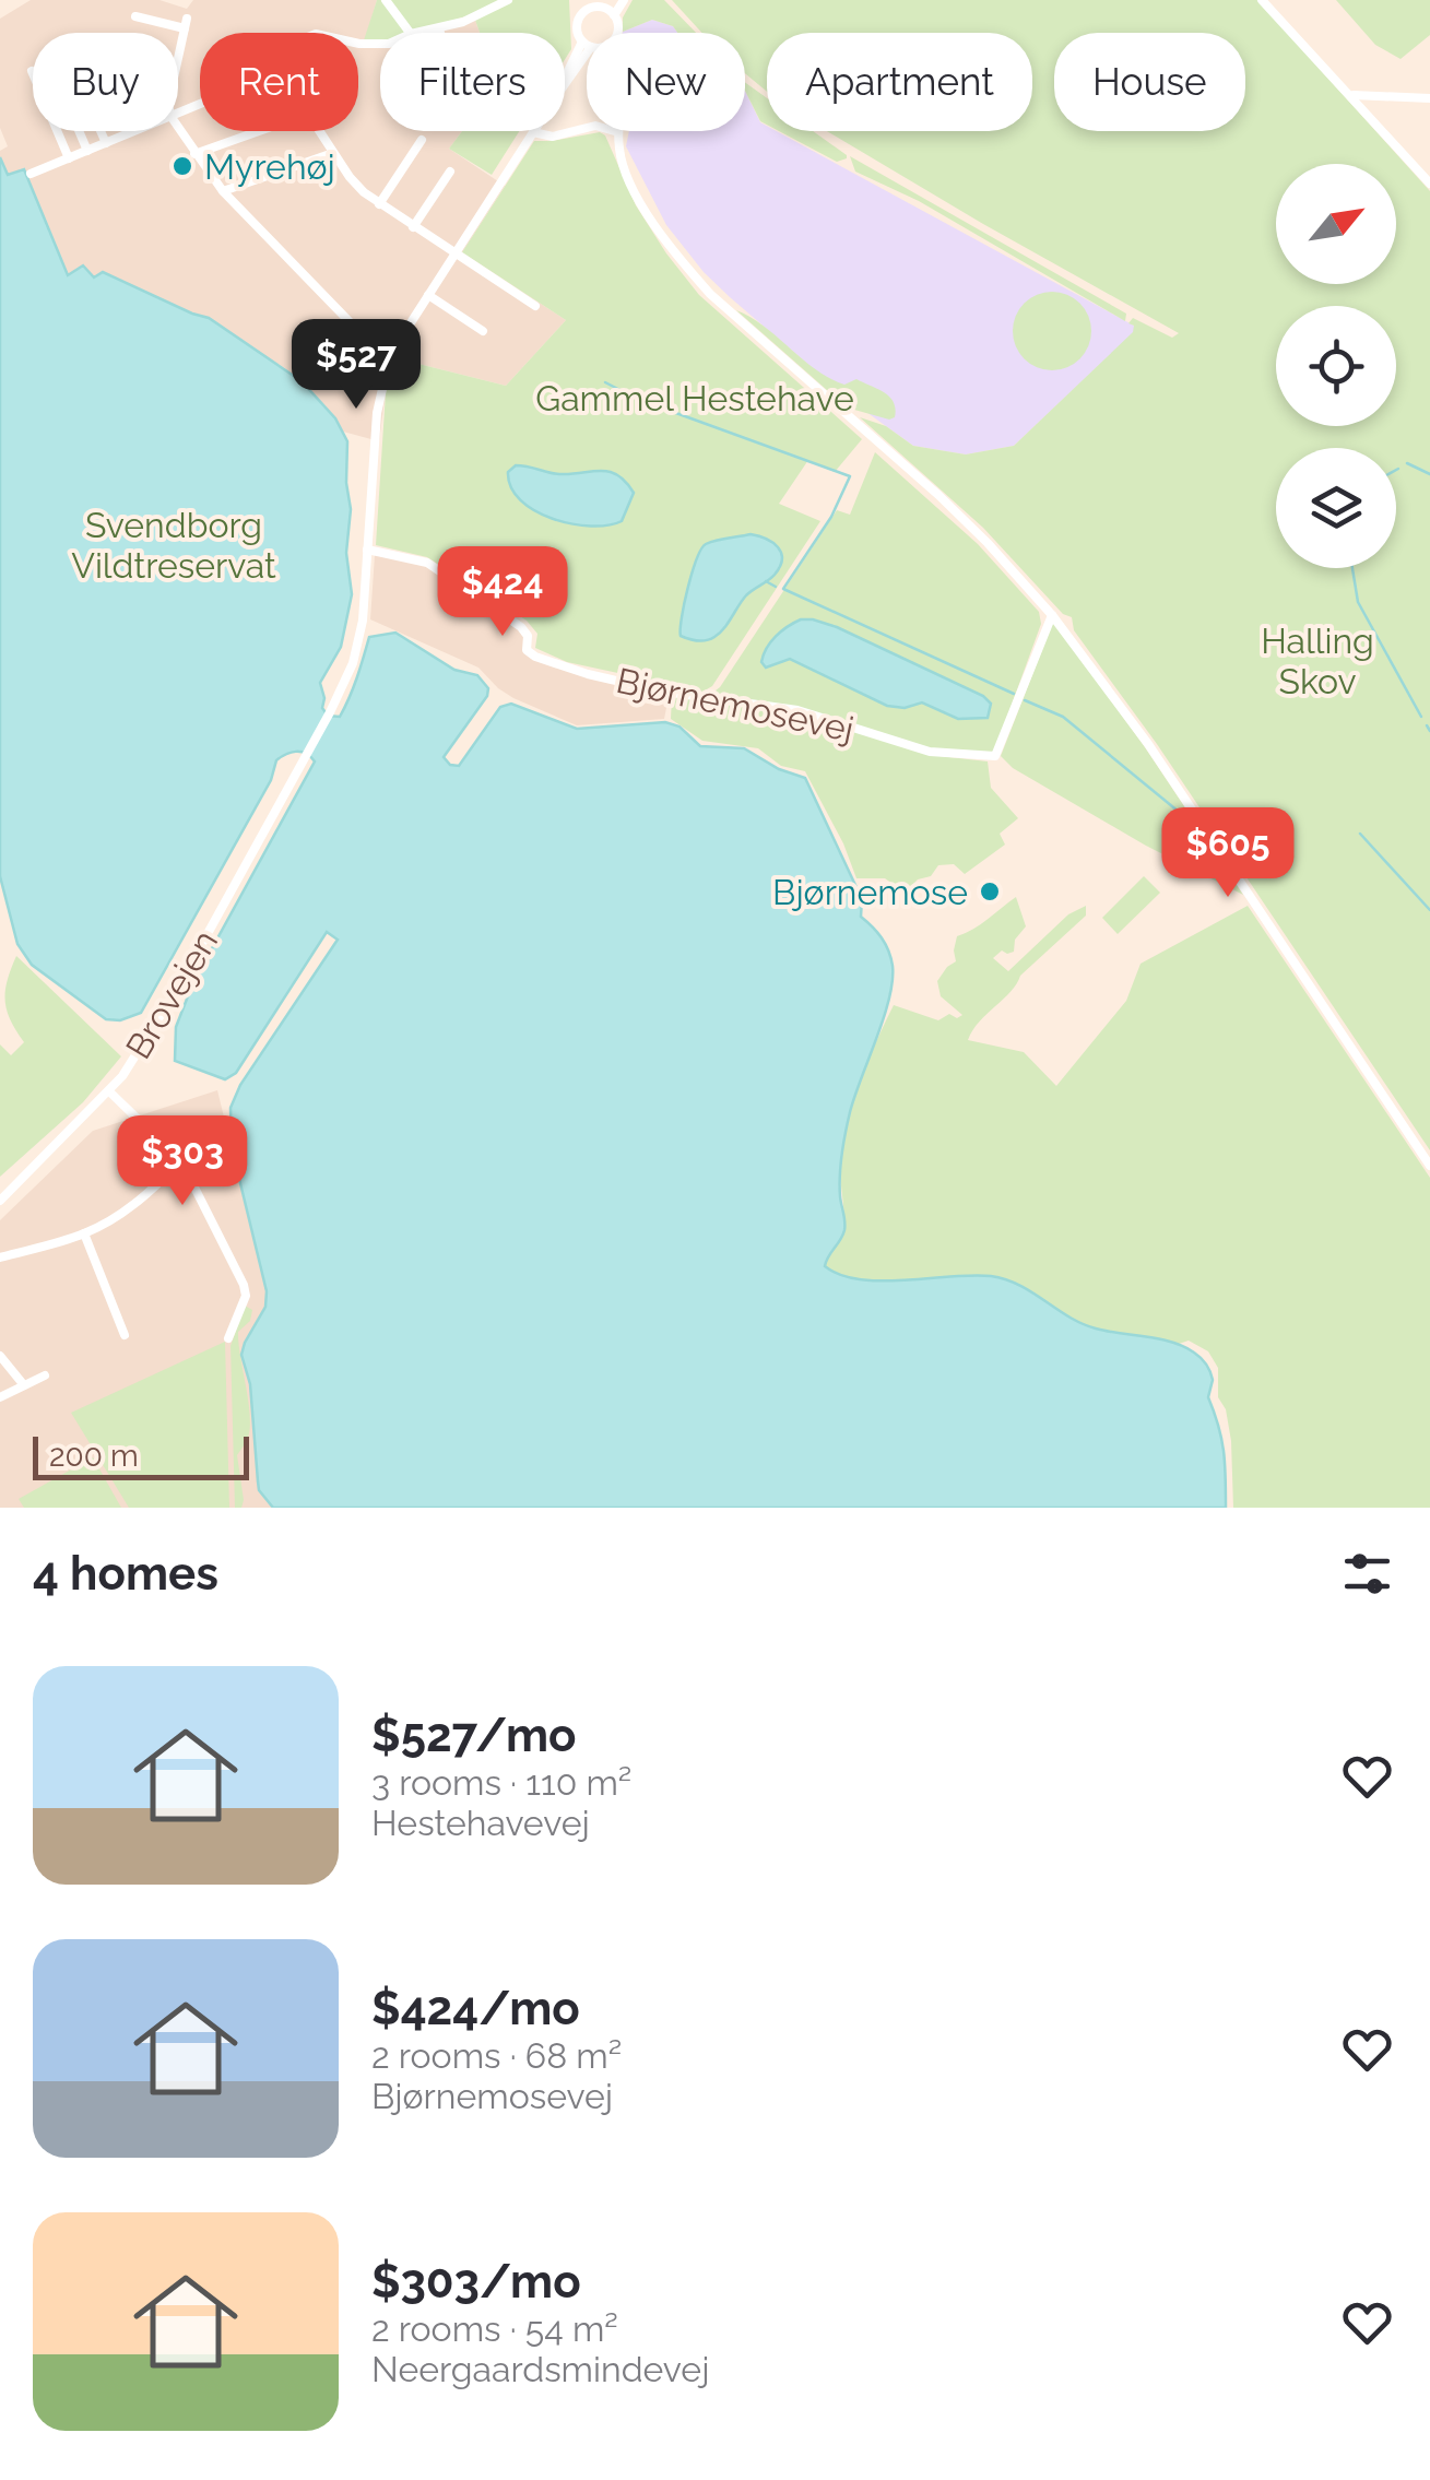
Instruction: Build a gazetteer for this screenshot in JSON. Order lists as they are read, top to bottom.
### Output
{
  "streets": {
    "street": ["Bjørnemosevej", "Brovejen"]
  },
  "crossings": [
    ["Bjørnemosevej", "Brovejen"]
  ],
  "parks": ["Gammel Hestehave", "Svendborg Vildtreservat", "Halling Skov"],
  "places": ["Myrehøj", "Bjørnemose"],
  "scale_bar": "200 m",
  "north": "top right",
  "page": {
    "chip": [
      "Buy",
      "Rent",
      "Filters",
      "New",
      "Apartment",
      "House"
    ],
    "price": [
      "$527",
      "$424",
      "$605",
      "$303"
    ],
    "scale": "200 m",
    "heading": "4 homes",
    "list": [
      {
        "name": "$527/mo",
        "note": "3 rooms · 110 m² · Hestehavevej"
      },
      {
        "name": "$424/mo",
        "note": "2 rooms · 68 m² · Bjørnemosevej"
      },
      {
        "name": "$303/mo",
        "note": "2 rooms · 54 m² · Neergaardsmindevej"
      }
    ]
  }
}
